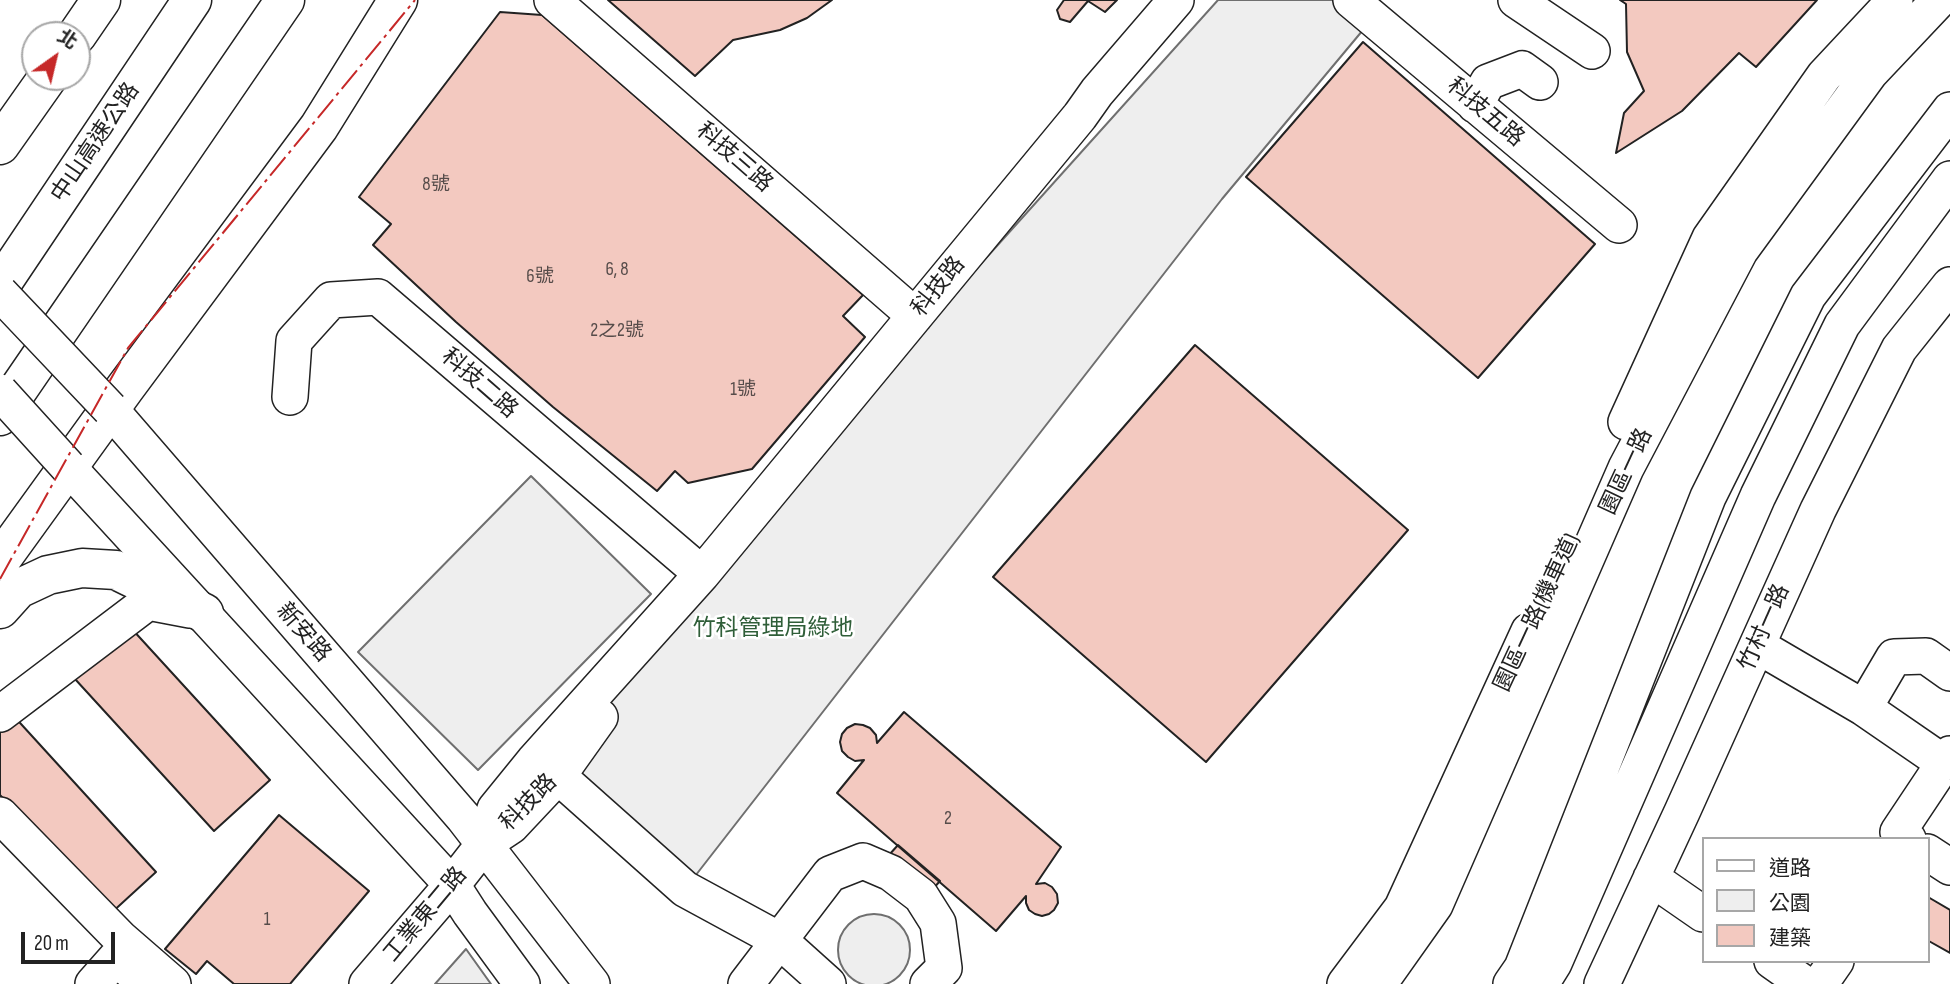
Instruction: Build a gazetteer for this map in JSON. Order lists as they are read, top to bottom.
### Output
{
  "streets": {
    "highway": ["中山高速公路"],
    "street": [
      "科技五路",
      "科技三路",
      "科技路",
      "科技二路",
      "園區一路",
      "園區一路(機車道)",
      "竹村一路",
      "新安路",
      "工業東二路"
    ]
  },
  "crossings": [
    ["科技三路", "科技路"],
    ["科技路", "科技二路"],
    ["科技路", "新安路"],
    ["科技路", "工業東二路"],
    ["新安路", "工業東二路"]
  ],
  "parks": ["竹科管理局綠地"],
  "house_numbers": [
    "8號",
    "6, 8",
    "6號",
    "2之2號",
    "1號",
    "2",
    "1"
  ],
  "legend": ["道路", "公園", "建築"],
  "scale_bar": "20 m",
  "north": "top right"
}
